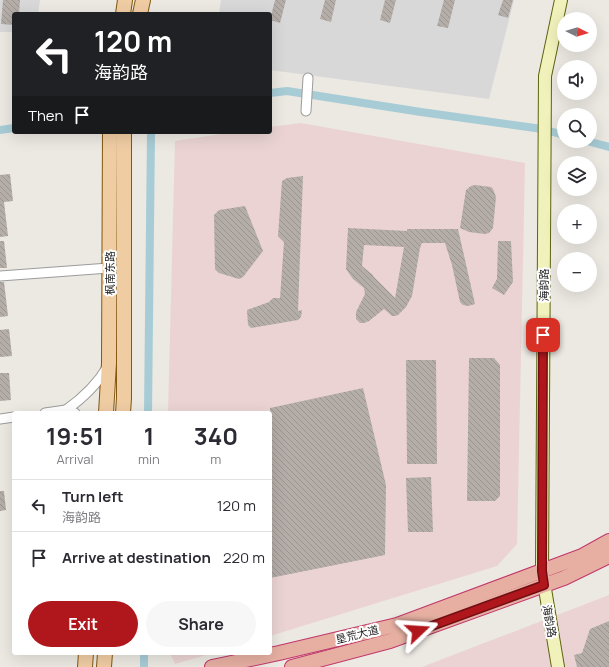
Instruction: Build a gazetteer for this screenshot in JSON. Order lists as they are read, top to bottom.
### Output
{
  "streets": {
    "highway": ["垦荒大道"],
    "main road": ["枫南东路", "海韵路"]
  },
  "crossings": [
    ["海韵路", "垦荒大道"]
  ],
  "north": "right",
  "page": {
    "map_buttons": ["+", "−"],
    "turn": ["120 m", "海韵路"],
    "then": "Then",
    "eta": [
      "19:51",
      "Arrival",
      "1",
      "min",
      "340",
      "m"
    ],
    "list": [
      {
        "name": "Turn left",
        "note": "海韵路",
        "value": "120 m"
      },
      {
        "name": "Arrive at destination",
        "value": "220 m"
      }
    ],
    "buttons": ["Exit", "Share"]
  }
}
